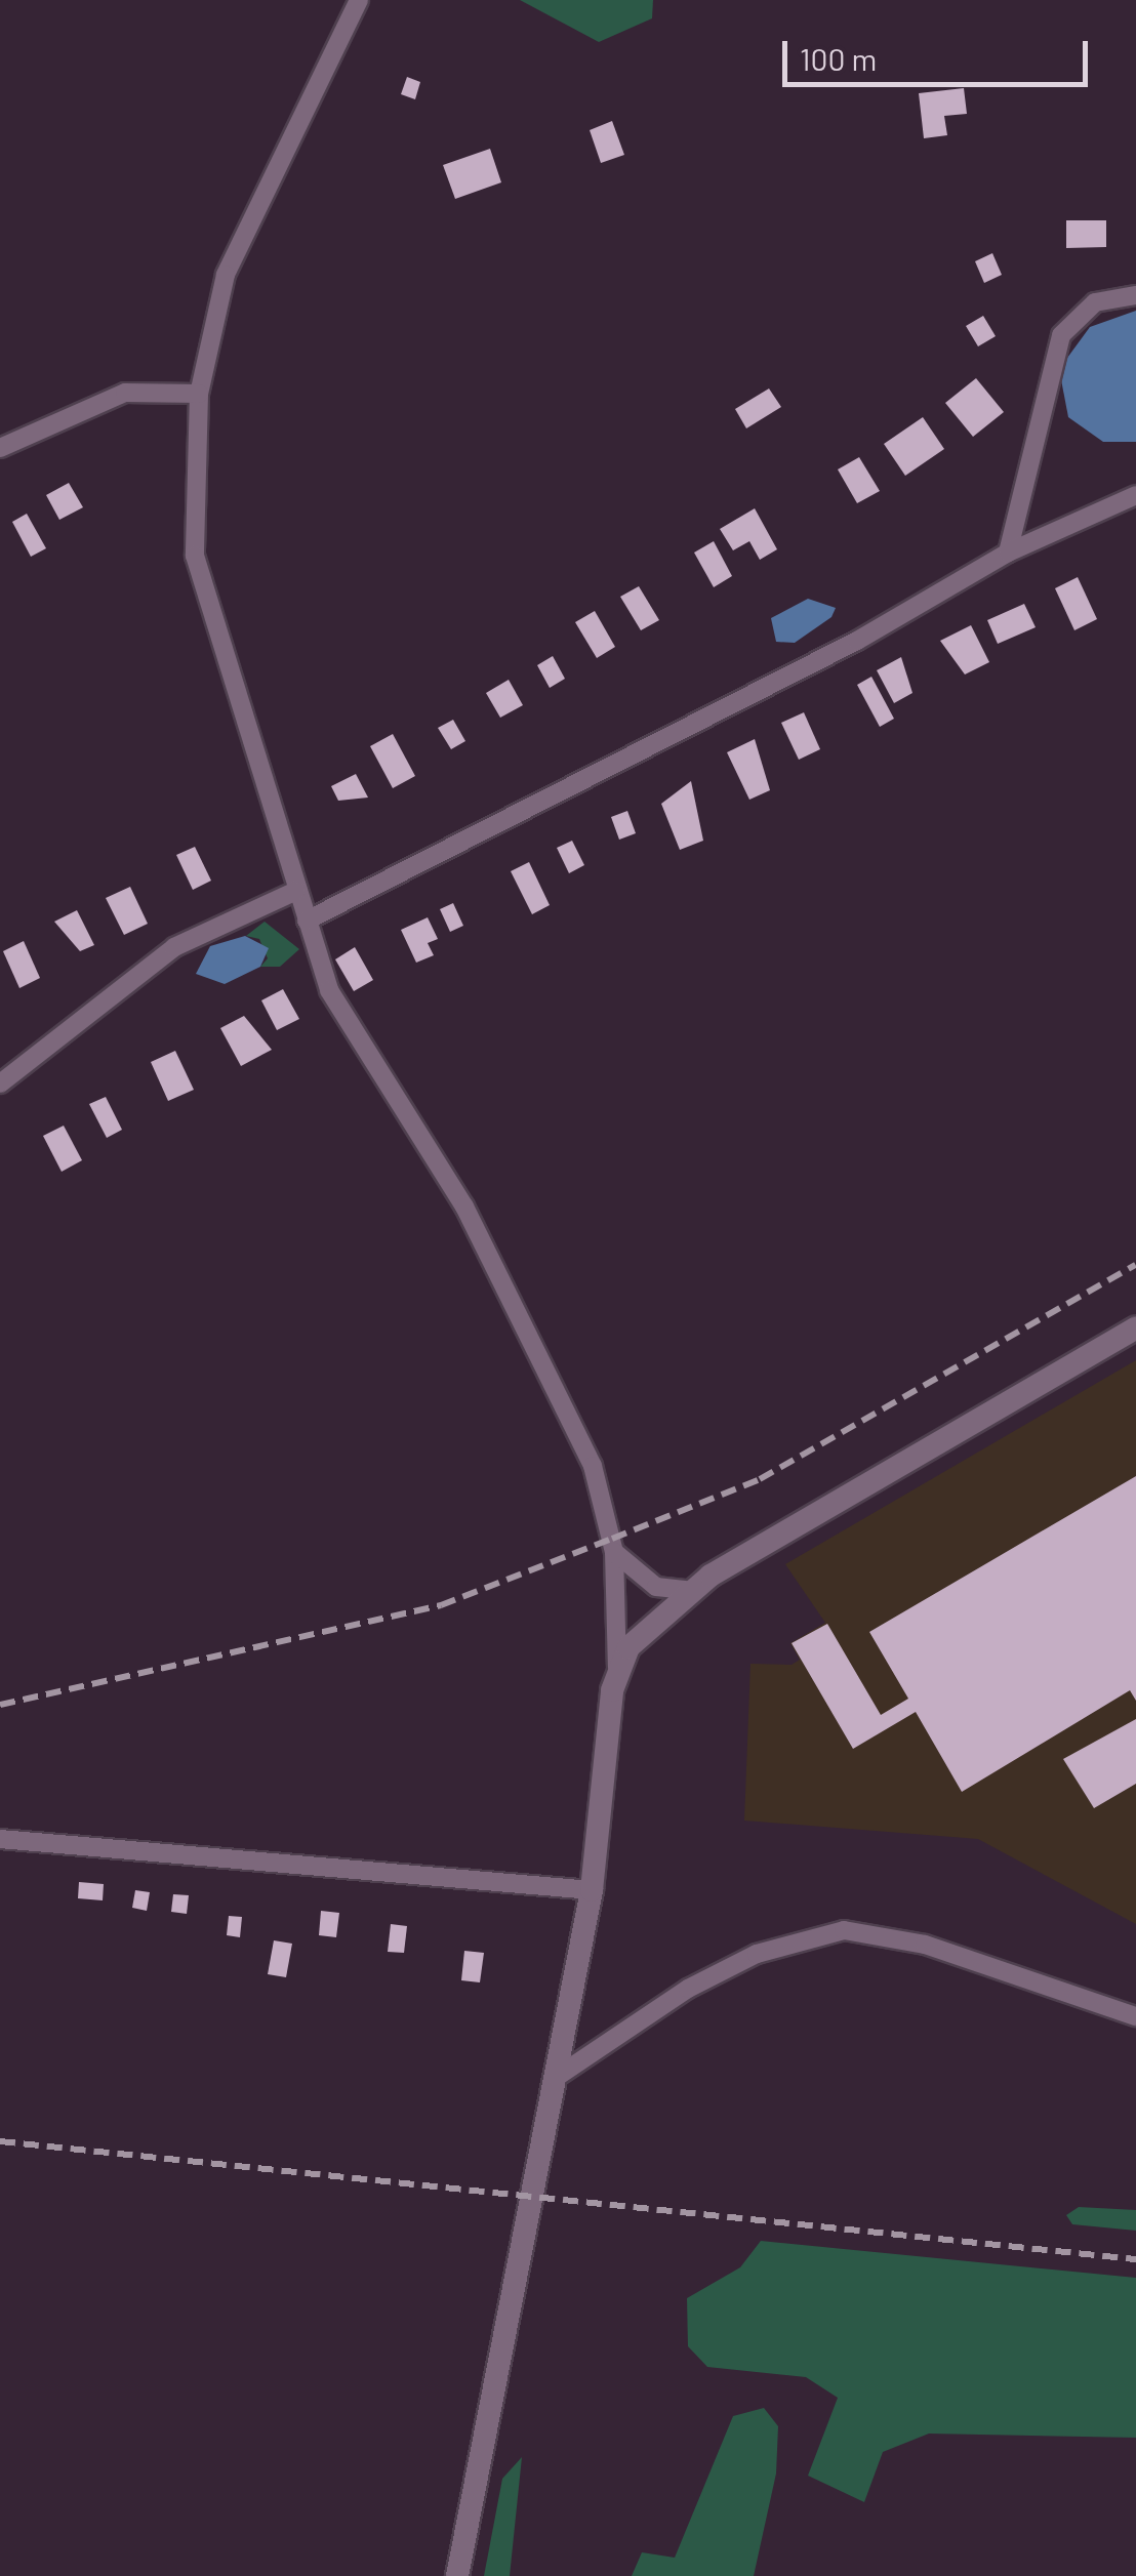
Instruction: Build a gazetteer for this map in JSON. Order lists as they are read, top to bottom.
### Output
{
  "scale_bar": "100 m"
}
